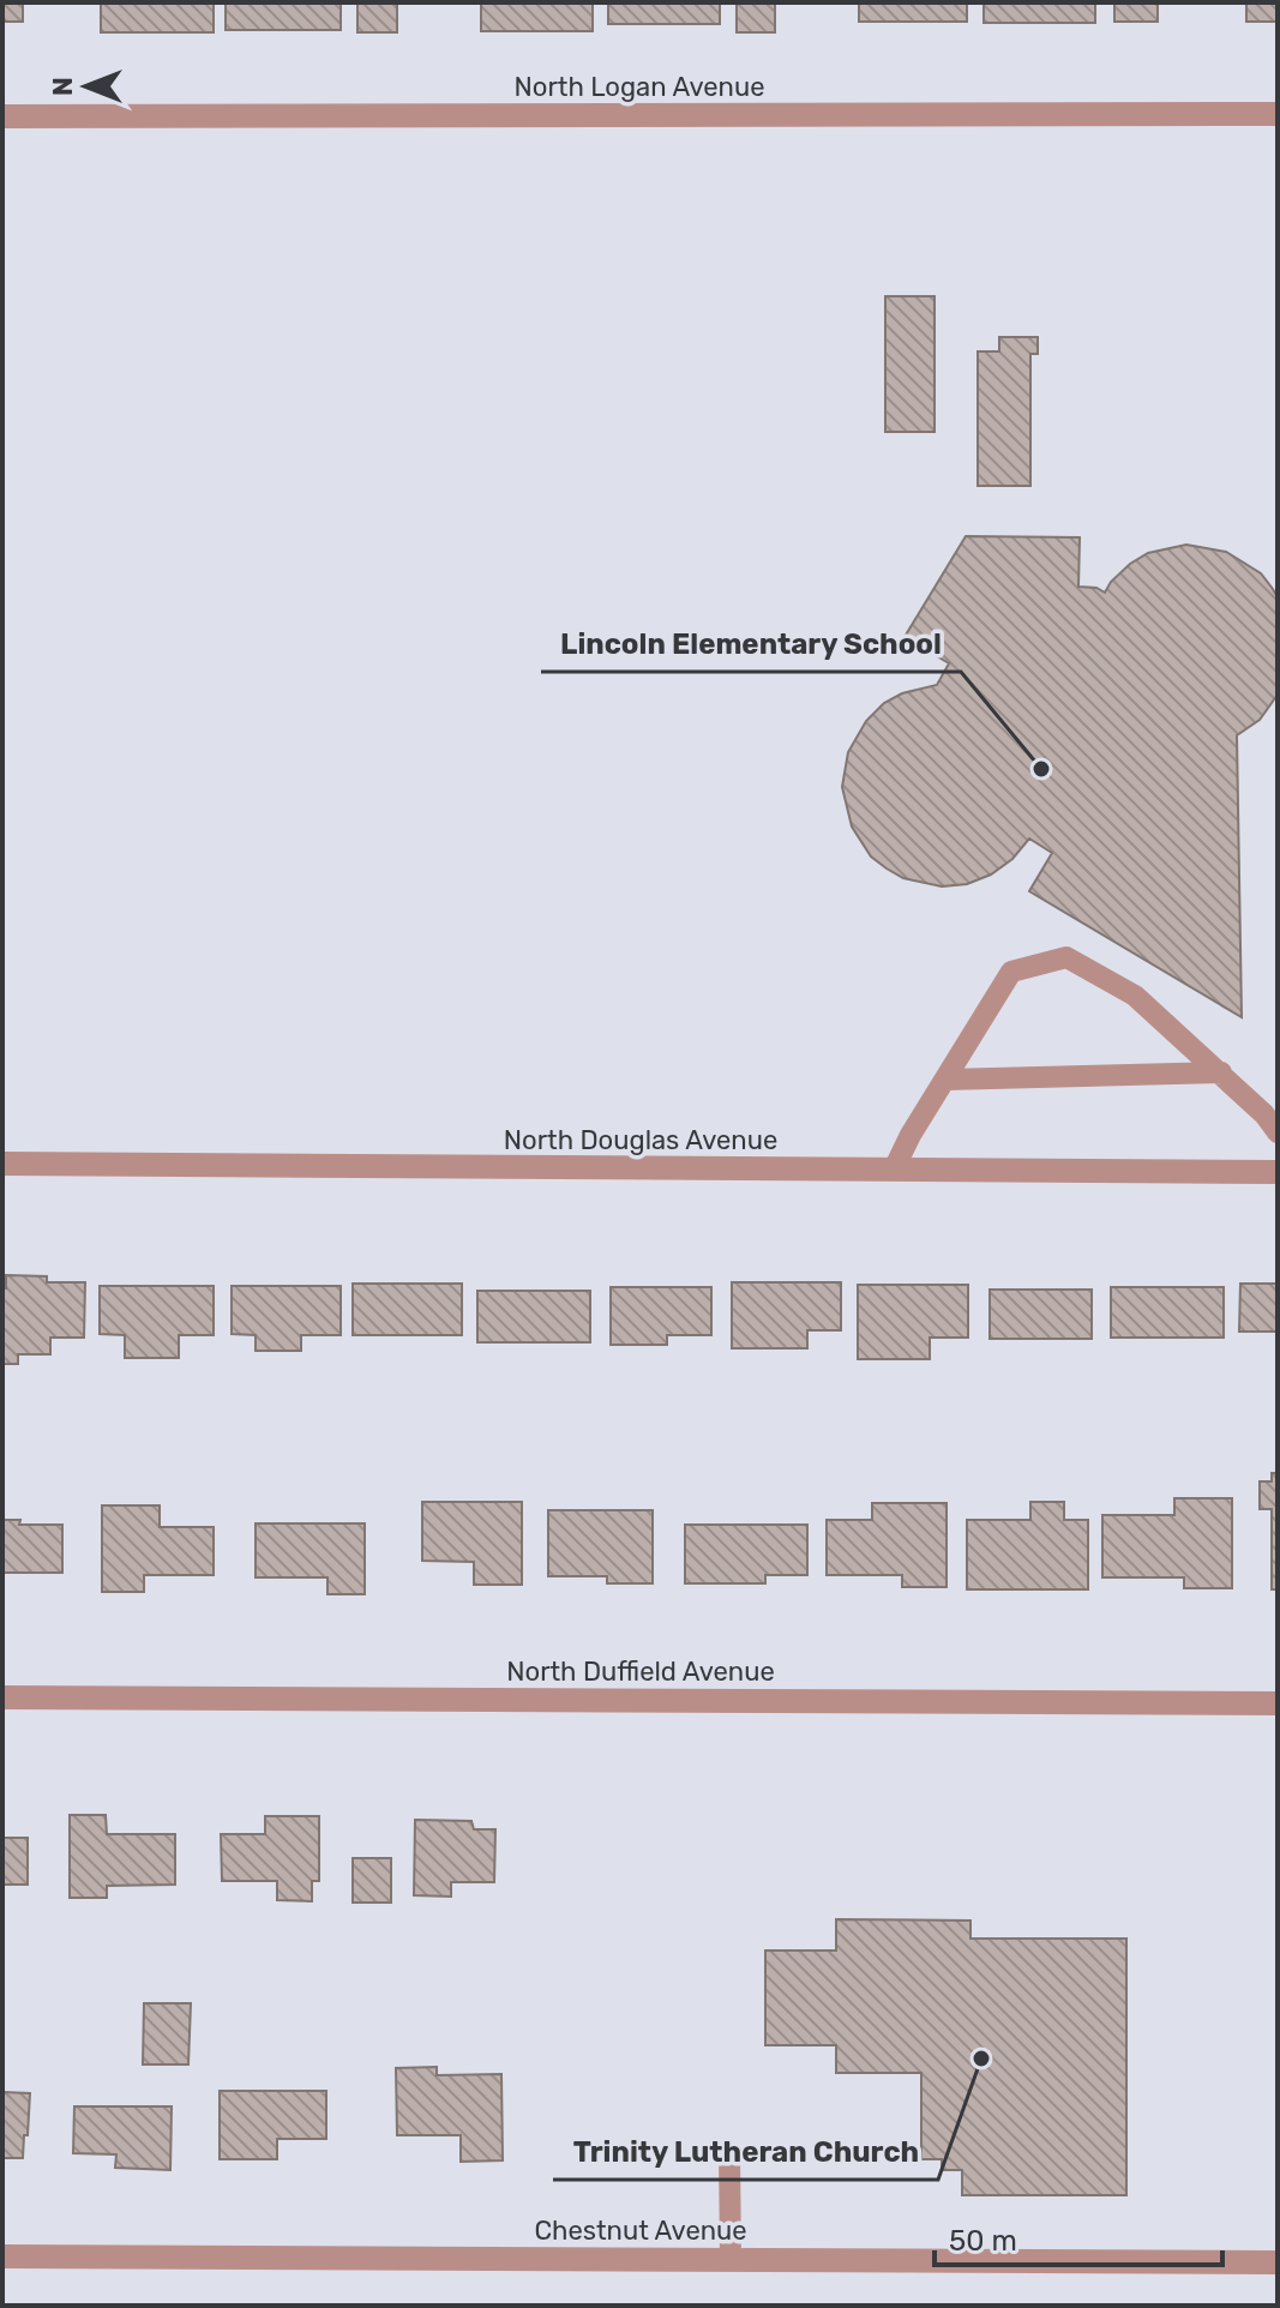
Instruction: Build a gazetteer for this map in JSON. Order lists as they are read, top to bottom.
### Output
{
  "streets": {
    "street": [
      "North Logan Avenue",
      "North Douglas Avenue",
      "North Duffield Avenue",
      "Chestnut Avenue"
    ]
  },
  "places": ["Lincoln Elementary School", "Trinity Lutheran Church"],
  "scale_bar": "50 m",
  "north": "left"
}
